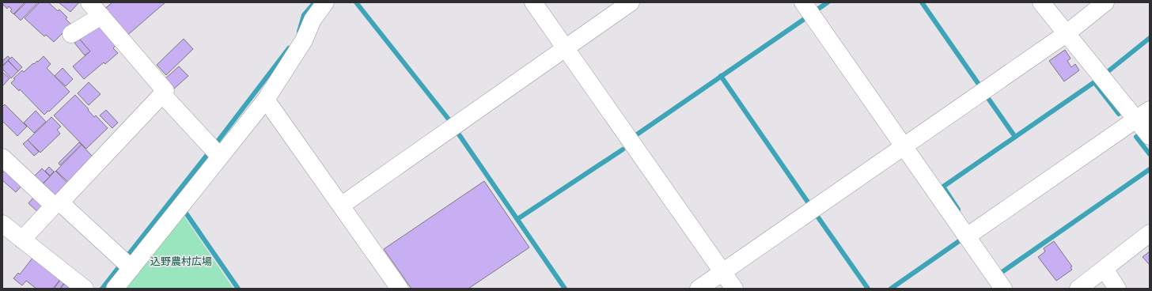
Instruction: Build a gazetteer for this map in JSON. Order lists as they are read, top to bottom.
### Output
{
  "parks": ["込野農村広場"]
}
